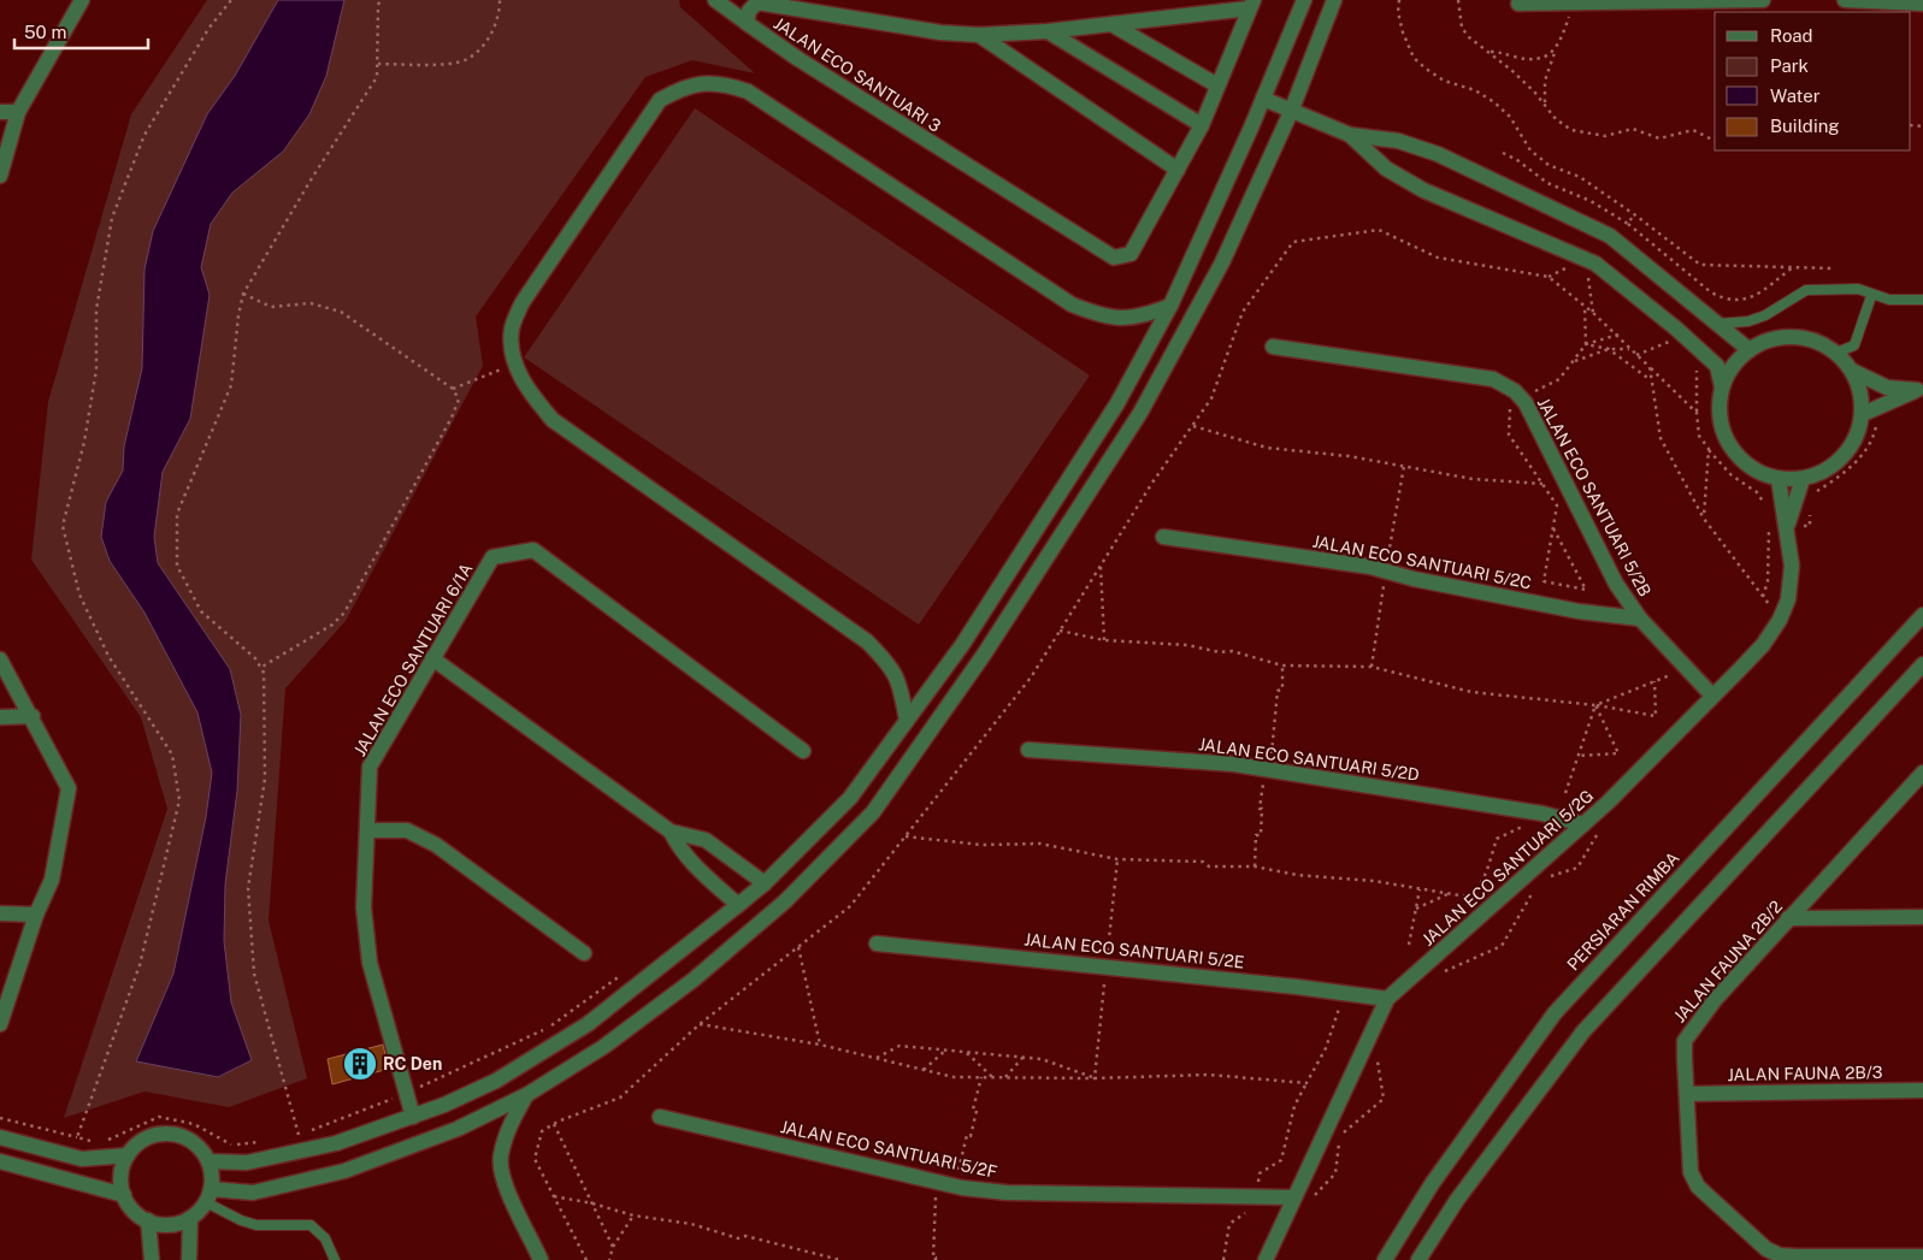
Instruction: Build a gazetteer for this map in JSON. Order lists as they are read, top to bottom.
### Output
{
  "streets": {
    "street": [
      "JALAN ECO SANTUARI 3",
      "JALAN ECO SANTUARI 5/2B",
      "JALAN ECO SANTUARI 5/2C",
      "JALAN ECO SANTUARI 6/1A",
      "JALAN ECO SANTUARI 5/2D",
      "JALAN ECO SANTUARI 5/2G",
      "PERSIARAN RIMBA",
      "JALAN ECO SANTUARI 5/2E",
      "JALAN FAUNA 2B/2",
      "JALAN FAUNA 2B/3",
      "JALAN ECO SANTUARI 5/2F"
    ]
  },
  "crossings": [
    ["JALAN ECO SANTUARI 5/2B", "JALAN ECO SANTUARI 5/2C"],
    ["JALAN ECO SANTUARI 5/2B", "JALAN ECO SANTUARI 5/2G"],
    ["JALAN ECO SANTUARI 5/2D", "JALAN ECO SANTUARI 5/2G"],
    ["JALAN ECO SANTUARI 5/2G", "JALAN ECO SANTUARI 5/2E"],
    ["JALAN ECO SANTUARI 5/2G", "JALAN ECO SANTUARI 5/2F"],
    ["JALAN FAUNA 2B/2", "JALAN FAUNA 2B/3"]
  ],
  "places": {
    "building": ["RC Den"]
  },
  "legend": [
    "Road",
    "Park",
    "Water",
    "Building"
  ],
  "scale_bar": "50 m"
}
